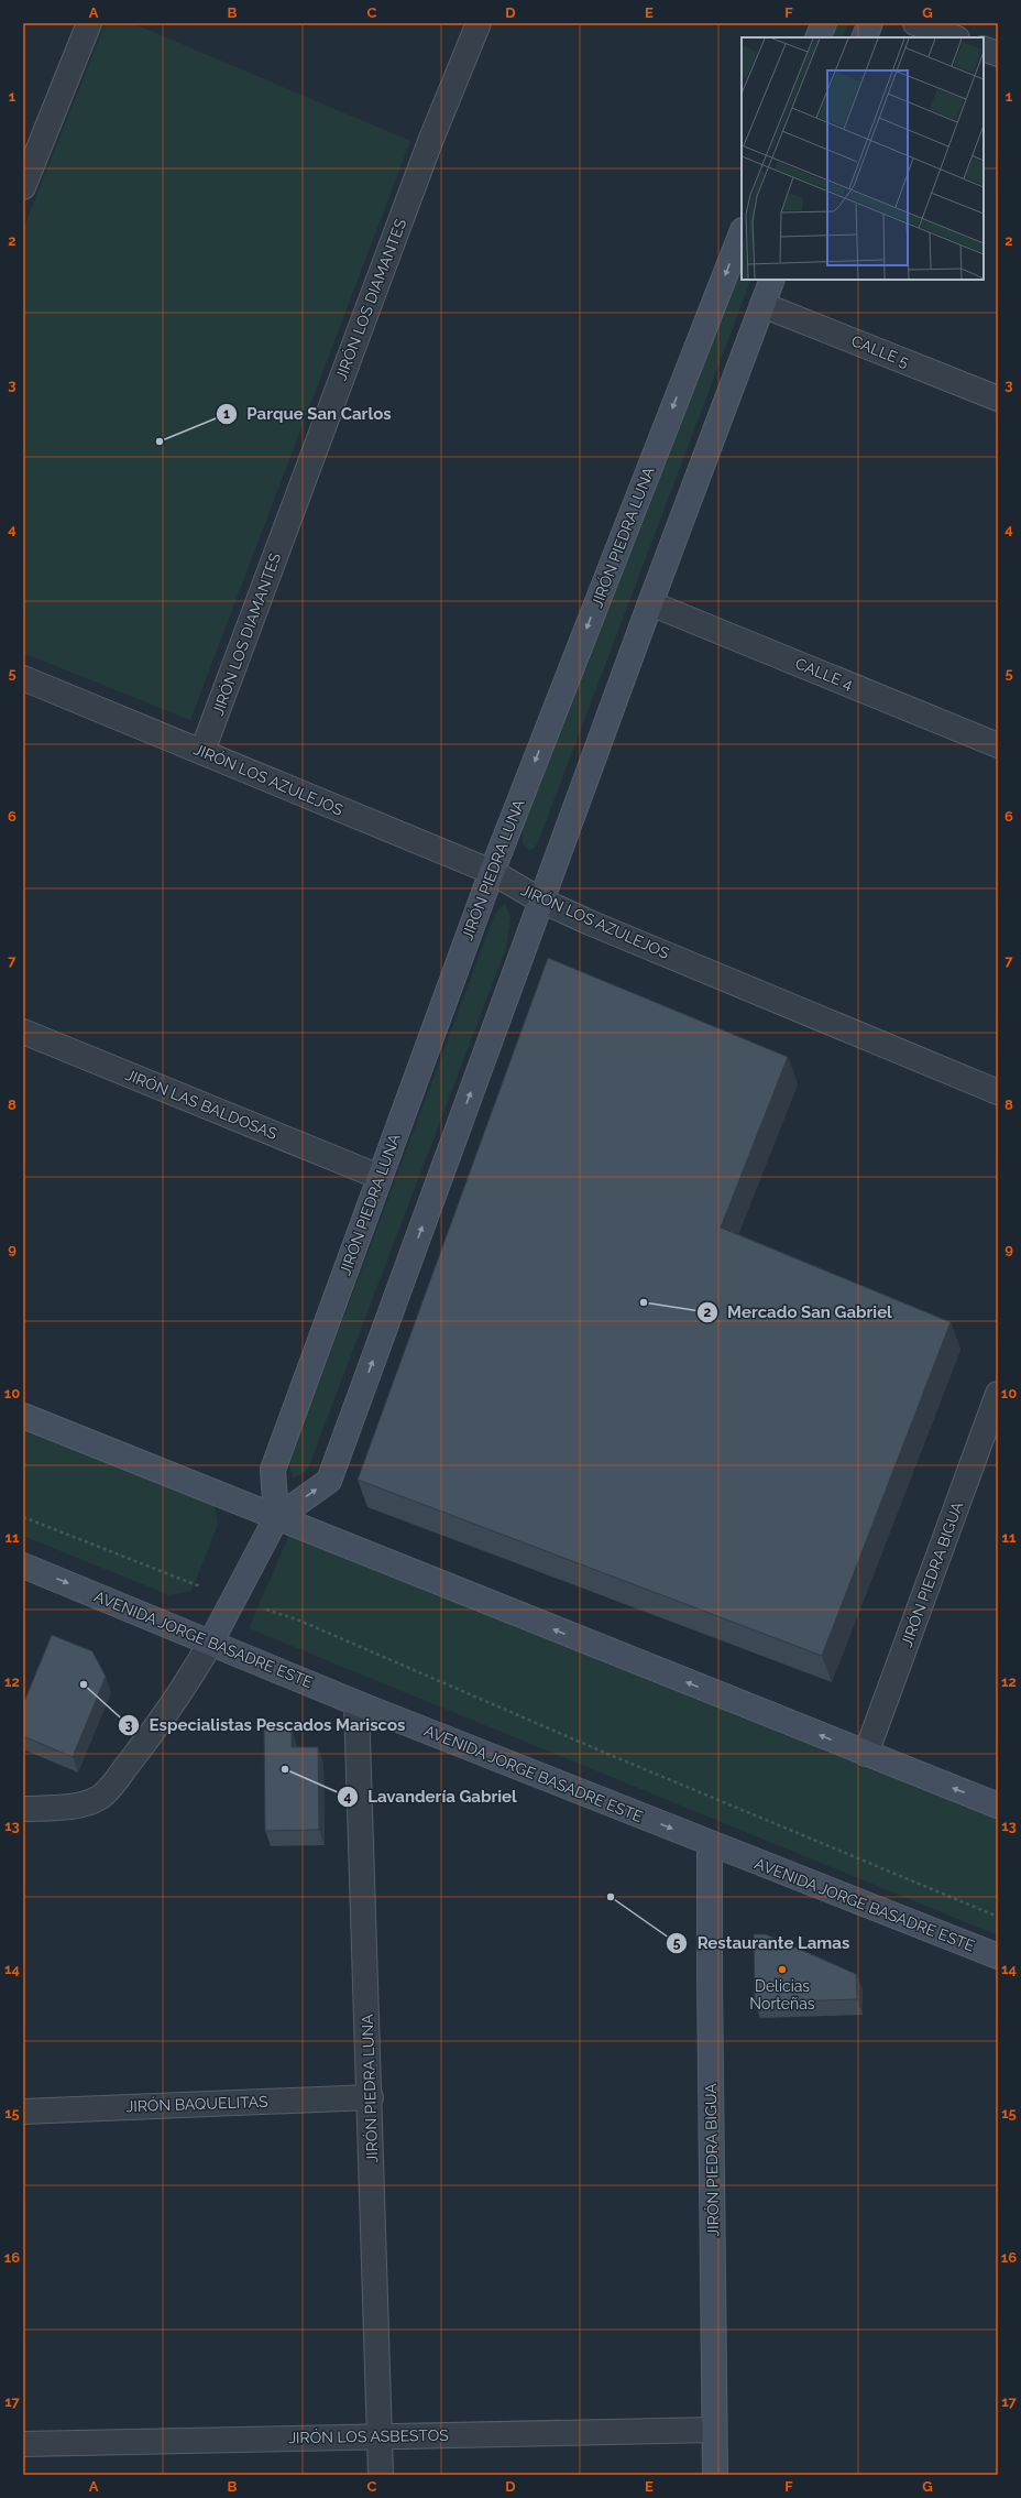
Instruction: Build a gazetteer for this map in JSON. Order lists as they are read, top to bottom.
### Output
{
  "streets": {
    "street": [
      "JIRÓN LOS DIAMANTES",
      "CALLE 5",
      "JIRÓN PIEDRA LUNA",
      "CALLE 4",
      "JIRÓN LOS AZULEJOS",
      "JIRÓN LAS BALDOSAS",
      "JIRÓN PIEDRA BIGUA",
      "AVENIDA JORGE BASADRE ESTE",
      "JIRÓN BAQUELITAS",
      "JIRÓN LOS ASBESTOS"
    ]
  },
  "crossings": [
    ["JIRÓN LOS DIAMANTES", "JIRÓN LOS AZULEJOS"],
    ["JIRÓN PIEDRA LUNA", "JIRÓN LOS AZULEJOS"],
    ["JIRÓN PIEDRA LUNA", "JIRÓN LAS BALDOSAS"],
    ["JIRÓN PIEDRA LUNA", "AVENIDA JORGE BASADRE ESTE"],
    ["JIRÓN PIEDRA LUNA", "JIRÓN BAQUELITAS"],
    ["JIRÓN PIEDRA LUNA", "JIRÓN LOS ASBESTOS"],
    ["JIRÓN PIEDRA BIGUA", "AVENIDA JORGE BASADRE ESTE"],
    ["JIRÓN PIEDRA BIGUA", "JIRÓN LOS ASBESTOS"]
  ],
  "places": [
    "Parque San Carlos",
    "Mercado San Gabriel",
    "Especialistas Pescados Mariscos",
    "Lavandería Gabriel",
    "Restaurante Lamas",
    "Delicias Norteñas"
  ],
  "grid": {
    "columns": [
      "A",
      "B",
      "C",
      "D",
      "E",
      "F",
      "G"
    ],
    "rows": [
      "1",
      "2",
      "3",
      "4",
      "5",
      "6",
      "7",
      "8",
      "9",
      "10",
      "11",
      "12",
      "13",
      "14",
      "15",
      "16",
      "17"
    ]
  }
}
